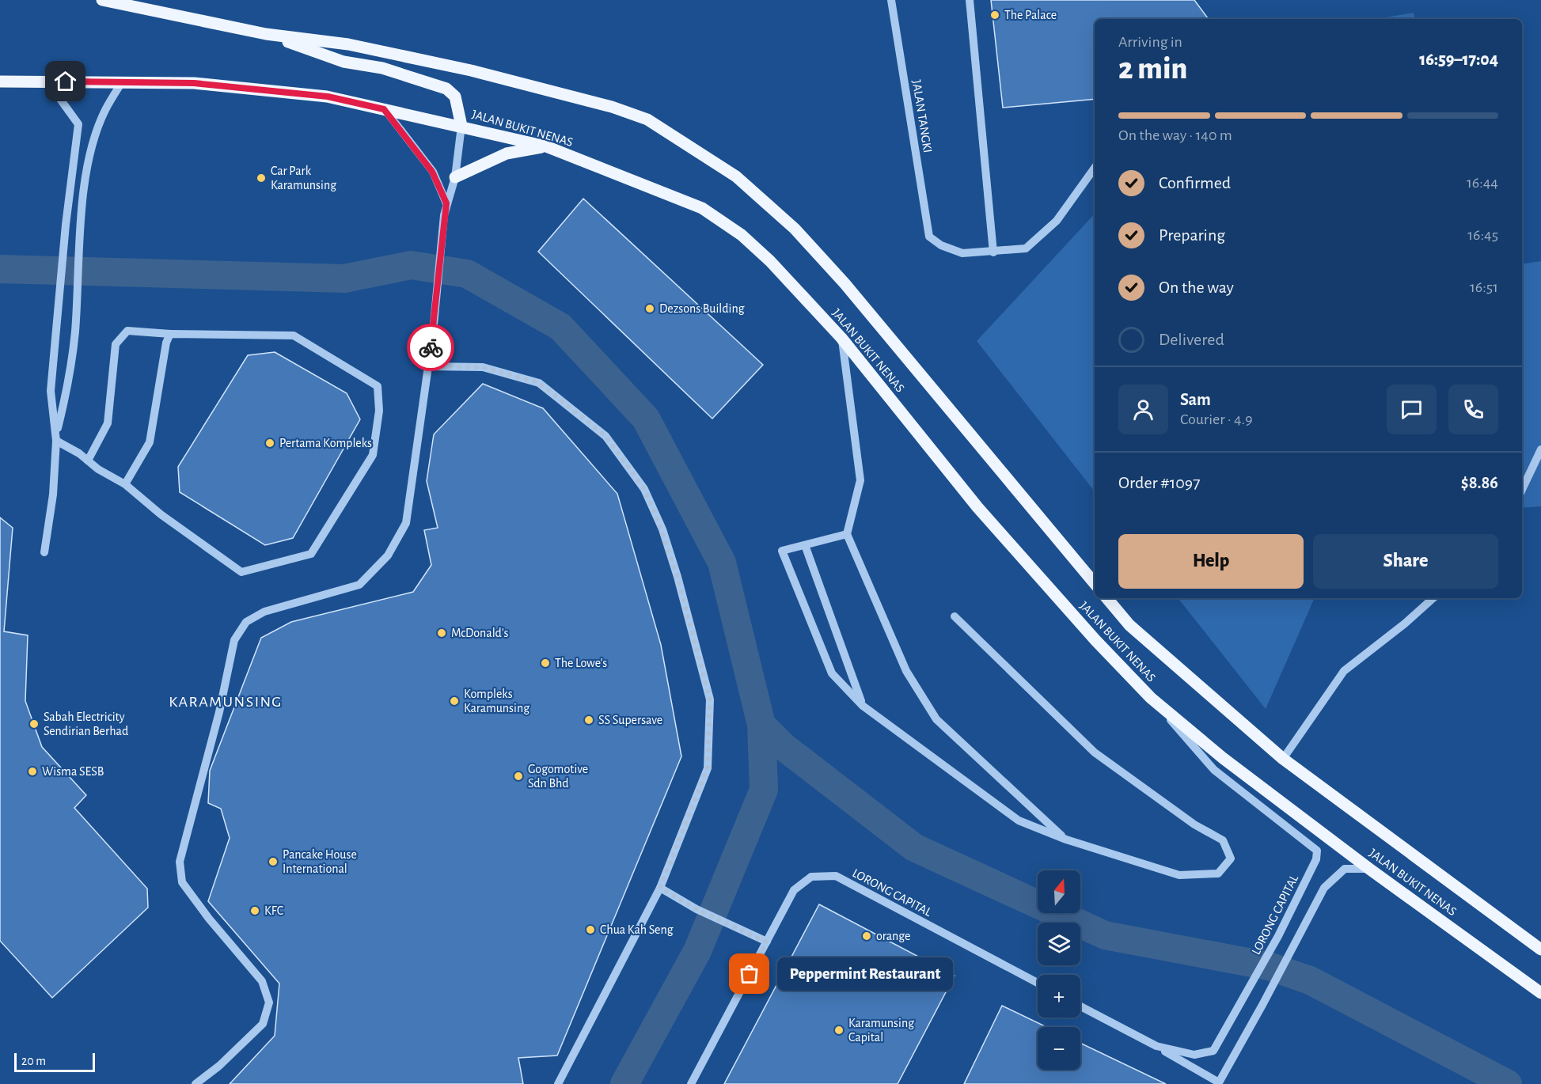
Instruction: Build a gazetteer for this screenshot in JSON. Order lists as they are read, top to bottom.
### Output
{
  "streets": {
    "main road": ["JALAN BUKIT NENAS"],
    "street": ["JALAN TANGKI", "LORONG CAPITAL"]
  },
  "crossings": [
    ["JALAN BUKIT NENAS", "LORONG CAPITAL"]
  ],
  "districts": ["KARAMUNSING"],
  "places": [
    "The Palace",
    "Car Park Karamunsing",
    "Dezsons Building",
    "Pertama Kompleks",
    "McDonald's",
    "The Lowe's",
    "Kompleks Karamunsing",
    "SS Supersave",
    "Sabah Electricity Sendirian Berhad",
    "Wisma SESB",
    "Gogomotive Sdn Bhd",
    "Pancake House International",
    "KFC",
    "Chua Kah Seng",
    "orange",
    "Peppermint Restaurant",
    "Karamunsing Capital"
  ],
  "scale_bar": "20 m",
  "north": "top",
  "page": {
    "heading": ["2 min", "Arriving in", "16:59–17:04"],
    "panel": [
      "Sam",
      "Courier · 4.9",
      "Order #1097",
      "$8.86"
    ],
    "bar": "On the way · 140 m",
    "list": [
      ["Confirmed", "16:44"],
      ["Preparing", "16:45"],
      ["On the way", "16:51"],
      "Delivered"
    ],
    "buttons": ["Help", "Share"],
    "map_buttons": ["+", "−"],
    "bubble": "Peppermint Restaurant",
    "scale": "20 m"
  }
}
